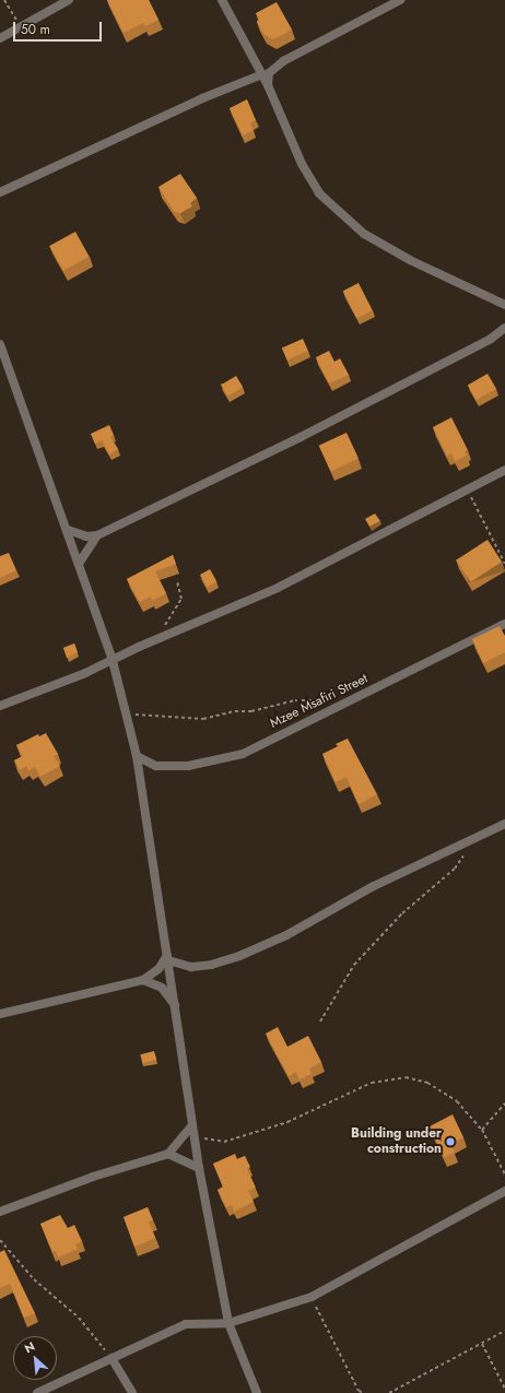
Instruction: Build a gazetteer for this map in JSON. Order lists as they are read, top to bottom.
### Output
{
  "streets": {
    "street": ["Mzee Msafiri Street"]
  },
  "places": ["Building under construction"],
  "scale_bar": "50 m",
  "north": "top left"
}
